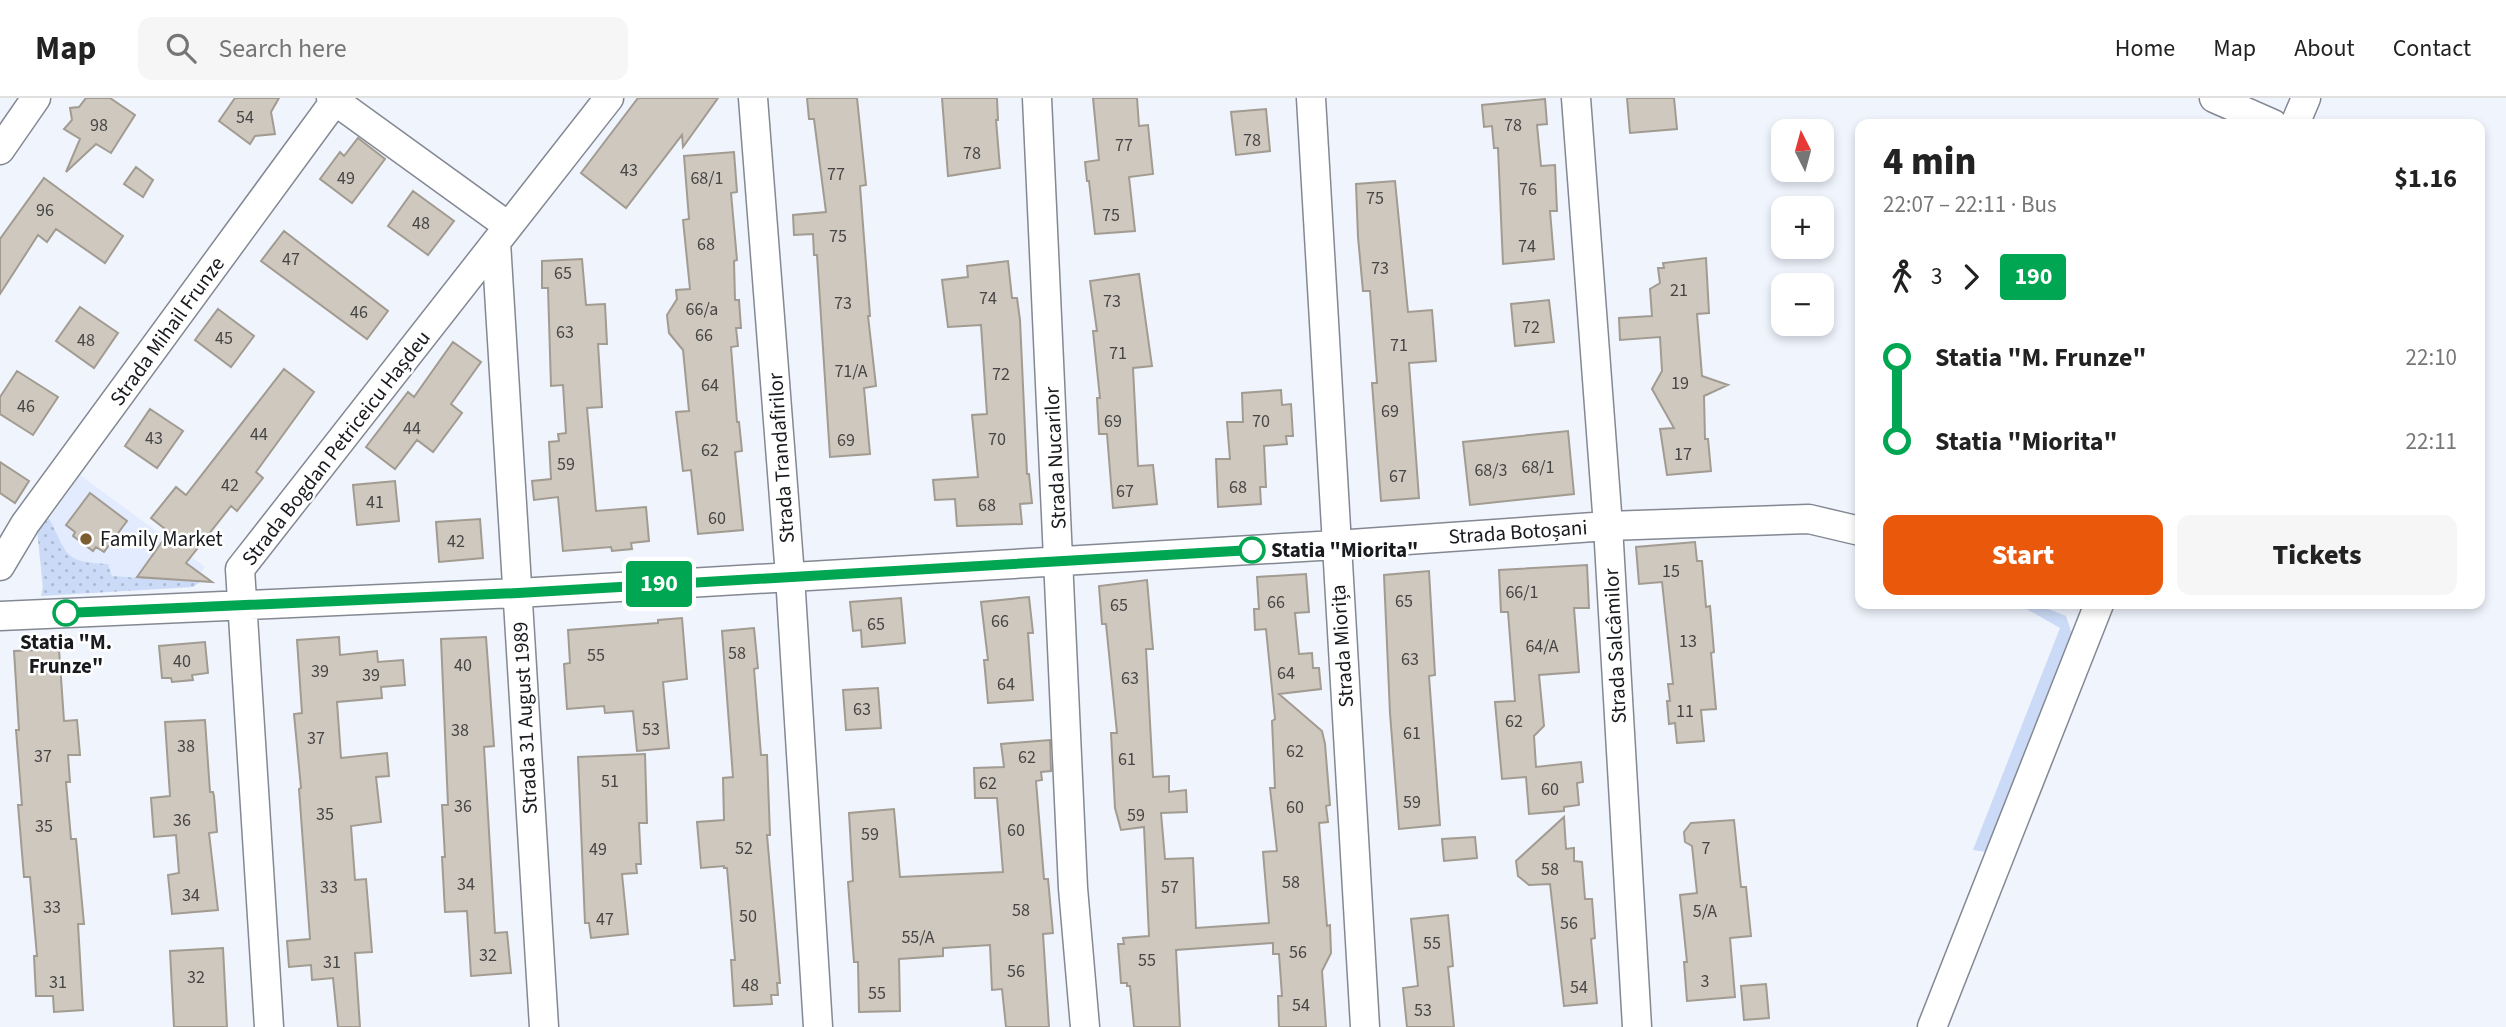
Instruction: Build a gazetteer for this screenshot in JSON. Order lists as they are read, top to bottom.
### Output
{
  "streets": {
    "street": [
      "Strada Mihail Frunze",
      "Strada Bogdan Petriceicu Hașdeu",
      "Strada Trandafirilor",
      "Strada Nucarilor",
      "Strada Botoșani",
      "Strada Miorița",
      "Strada Salcâmilor",
      "Strada 31 August 1989"
    ]
  },
  "crossings": [
    ["Strada Bogdan Petriceicu Hașdeu", "Strada Botoșani"],
    ["Strada Bogdan Petriceicu Hașdeu", "Strada 31 August 1989"],
    ["Strada Trandafirilor", "Strada Botoșani"],
    ["Strada Nucarilor", "Strada Botoșani"],
    ["Strada Botoșani", "Strada Miorița"],
    ["Strada Botoșani", "Strada Salcâmilor"],
    ["Strada Botoșani", "Strada 31 August 1989"]
  ],
  "places": ["Family Market", "Statia \"Miorita\"", "Statia \"M. Frunze\""],
  "lines": ["bus line 190"],
  "house_numbers": [
    "54",
    "98",
    "78",
    "78",
    "77",
    "78",
    "43",
    "77",
    "49",
    "68/1",
    "76",
    "75",
    "96",
    "75",
    "48",
    "75",
    "68",
    "74",
    "47",
    "73",
    "65",
    "21",
    "74",
    "73",
    "73",
    "66/a",
    "46",
    "72",
    "63",
    "66",
    "45",
    "48",
    "71",
    "71",
    "71/A",
    "72",
    "19",
    "64",
    "46",
    "69",
    "69",
    "70",
    "44",
    "44",
    "43",
    "70",
    "69",
    "62",
    "17",
    "59",
    "68/1",
    "68/3",
    "67",
    "42",
    "68",
    "67",
    "41",
    "68",
    "60",
    "42",
    "15",
    "66/1",
    "65",
    "66",
    "65",
    "66",
    "65",
    "13",
    "64/A",
    "58",
    "55",
    "63",
    "40",
    "40",
    "39",
    "64",
    "39",
    "63",
    "64",
    "63",
    "11",
    "62",
    "53",
    "38",
    "61",
    "37",
    "38",
    "62",
    "37",
    "62",
    "61",
    "51",
    "62",
    "60",
    "59",
    "36",
    "60",
    "35",
    "59",
    "36",
    "35",
    "60",
    "59",
    "52",
    "7",
    "49",
    "58",
    "58",
    "34",
    "33",
    "57",
    "34",
    "33",
    "58",
    "5/A",
    "50",
    "47",
    "56",
    "55/A",
    "55",
    "56",
    "32",
    "55",
    "31",
    "56",
    "32",
    "3",
    "31",
    "48",
    "54",
    "55",
    "54",
    "53"
  ],
  "north": "top",
  "page": {
    "header": "Map",
    "search": "Search here",
    "nav": [
      "Home",
      "Map",
      "About",
      "Contact"
    ],
    "on_map": "190",
    "map_buttons": ["+", "−"],
    "heading": ["4 min", "22:07 – 22:11 · Bus", "$1.16"],
    "legs": ["3", "190"],
    "list": [
      {
        "name": "Statia \"M. Frunze\"",
        "value": "22:10"
      },
      {
        "name": "Statia \"Miorita\"",
        "value": "22:11"
      }
    ],
    "buttons": ["Start", "Tickets"]
  }
}
